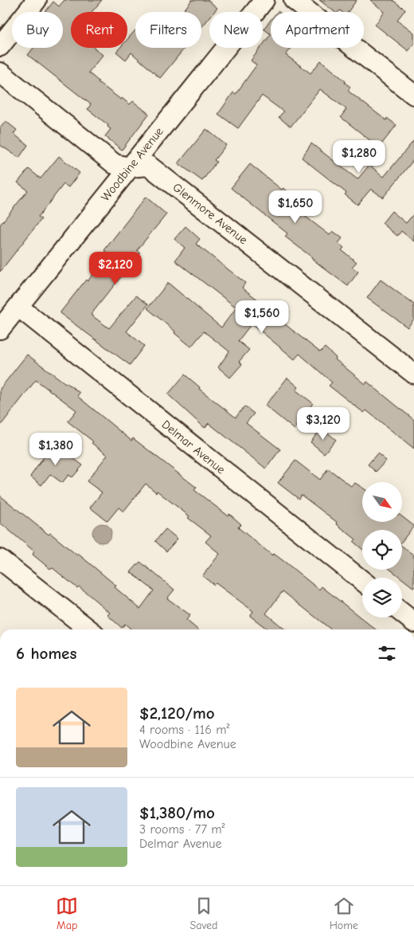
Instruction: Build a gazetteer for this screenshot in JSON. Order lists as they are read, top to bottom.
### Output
{
  "streets": {
    "street": ["Woodbine Avenue", "Glenmore Avenue", "Delmar Avenue"]
  },
  "crossings": [
    ["Woodbine Avenue", "Glenmore Avenue"],
    ["Woodbine Avenue", "Delmar Avenue"]
  ],
  "north": "bottom right",
  "page": {
    "chip": [
      "Buy",
      "Rent",
      "Filters",
      "New",
      "Apartment"
    ],
    "price": [
      "$1,280",
      "$1,650",
      "$2,120",
      "$1,560",
      "$3,120",
      "$1,380"
    ],
    "heading": "6 homes",
    "list": [
      {
        "name": "$2,120/mo",
        "note": "4 rooms · 116 m² · Woodbine Avenue"
      },
      {
        "name": "$1,380/mo",
        "note": "3 rooms · 77 m² · Delmar Avenue"
      }
    ],
    "tabs": ["Map", "Saved", "Home"]
  }
}
